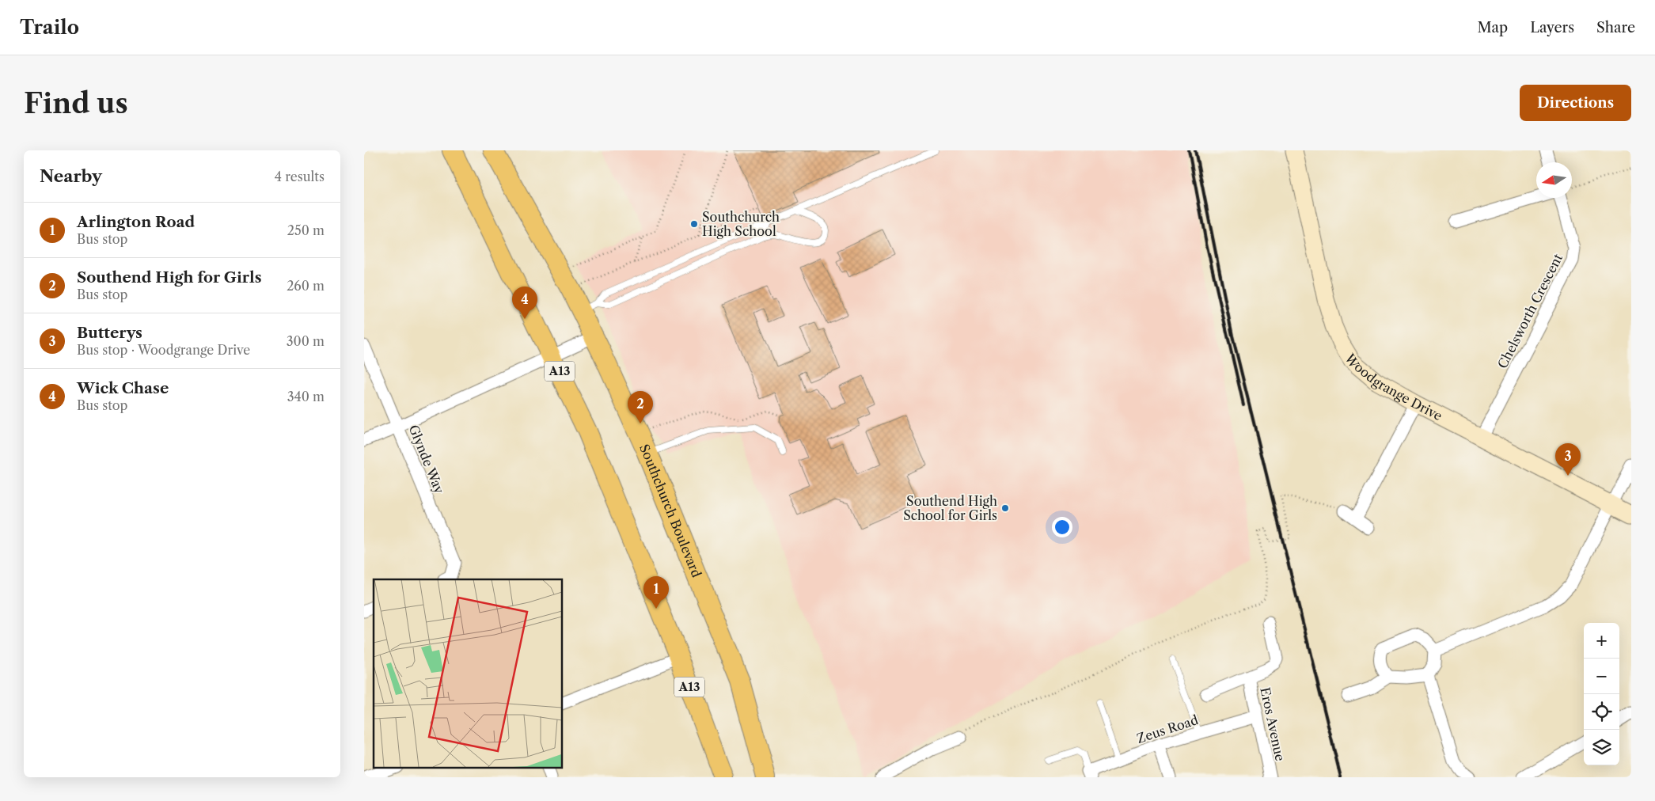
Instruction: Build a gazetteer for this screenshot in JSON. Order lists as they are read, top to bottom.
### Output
{
  "streets": {
    "main road": ["A13", "Southchurch Boulevard"],
    "street": [
      "Chelsworth Crescent",
      "Woodgrange Drive",
      "Glynde Way",
      "Eros Avenue",
      "Zeus Road"
    ]
  },
  "crossings": [
    ["Chelsworth Crescent", "Woodgrange Drive"],
    ["Eros Avenue", "Zeus Road"]
  ],
  "places": ["Southchurch High School", "Southend High School for Girls"],
  "north": "left",
  "page": {
    "header": "Trailo",
    "nav": ["Map", "Layers", "Share"],
    "buttons": "Directions",
    "title": "Find us",
    "heading": ["Nearby", "4 results"],
    "list": [
      {
        "mark": "1",
        "name": "Arlington Road",
        "note": "Bus stop",
        "value": "250 m"
      },
      {
        "mark": "2",
        "name": "Southend High for Girls",
        "note": "Bus stop",
        "value": "260 m"
      },
      {
        "mark": "3",
        "name": "Butterys",
        "note": "Bus stop · Woodgrange Drive",
        "value": "300 m"
      },
      {
        "mark": "4",
        "name": "Wick Chase",
        "note": "Bus stop",
        "value": "340 m"
      }
    ],
    "pins": [
      "4",
      "2",
      "3",
      "1"
    ],
    "map_buttons": ["+", "−"]
  }
}
